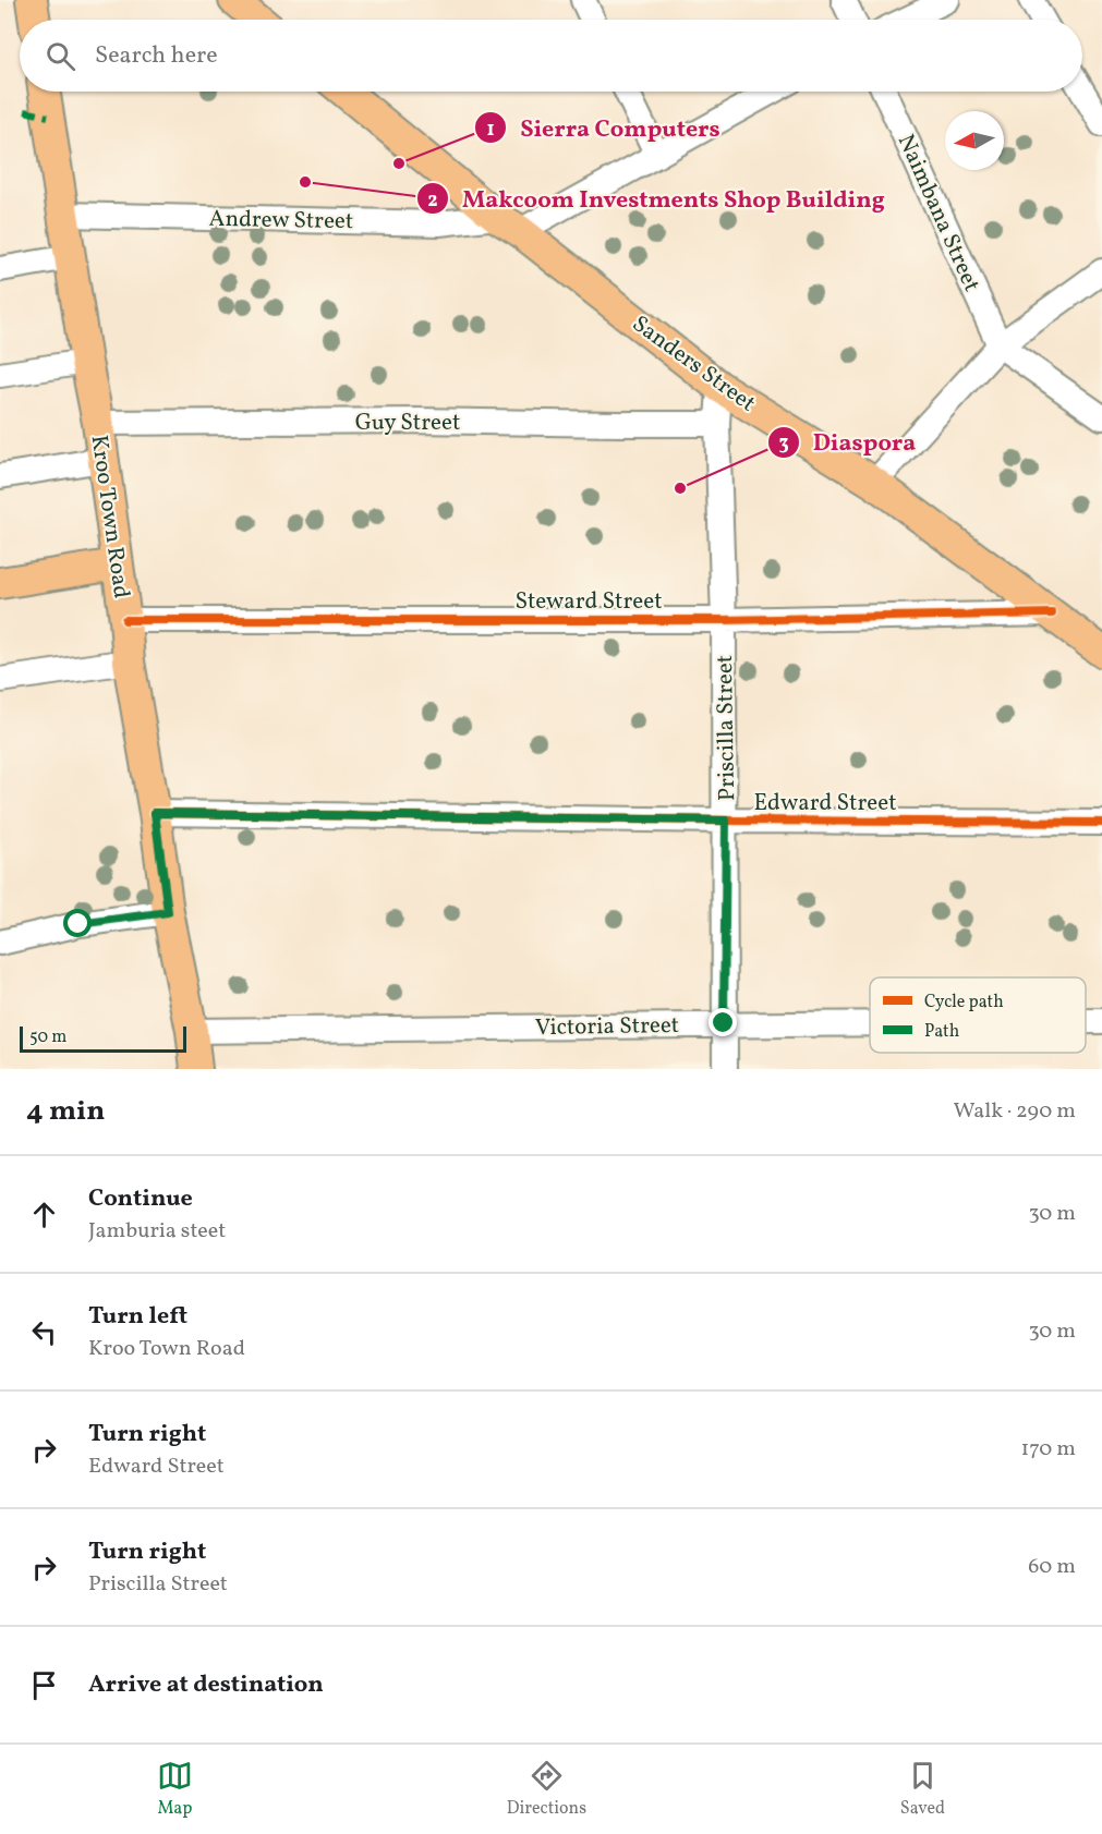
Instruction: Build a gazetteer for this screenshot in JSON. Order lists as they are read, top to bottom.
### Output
{
  "streets": {
    "main road": ["Sanders Street", "Kroo Town Road"],
    "street": [
      "Naimbana Street",
      "Andrew Street",
      "Guy Street",
      "Steward Street",
      "Priscilla Street",
      "Edward Street",
      "Victoria Street"
    ]
  },
  "crossings": [
    ["Andrew Street", "Sanders Street"],
    ["Andrew Street", "Kroo Town Road"],
    ["Sanders Street", "Steward Street"],
    ["Sanders Street", "Priscilla Street"],
    ["Guy Street", "Kroo Town Road"],
    ["Guy Street", "Priscilla Street"],
    ["Kroo Town Road", "Steward Street"],
    ["Kroo Town Road", "Edward Street"],
    ["Kroo Town Road", "Victoria Street"],
    ["Steward Street", "Priscilla Street"],
    ["Priscilla Street", "Edward Street"],
    ["Priscilla Street", "Victoria Street"]
  ],
  "places": ["Sierra Computers", "Makcoom Investments Shop Building", "Diaspora"],
  "legend": ["Cycle path", "Path"],
  "scale_bar": "50 m",
  "north": "left",
  "page": {
    "search": "Search here",
    "scale": "50 m",
    "heading": ["4 min", "Walk · 290 m"],
    "list": [
      ["Continue", "Jamburia steet", "30 m"],
      ["Turn left", "Kroo Town Road", "30 m"],
      ["Turn right", "Edward Street", "170 m"],
      ["Turn right", "Priscilla Street", "60 m"],
      "Arrive at destination"
    ],
    "nav": ["Map", "Directions", "Saved"]
  }
}
